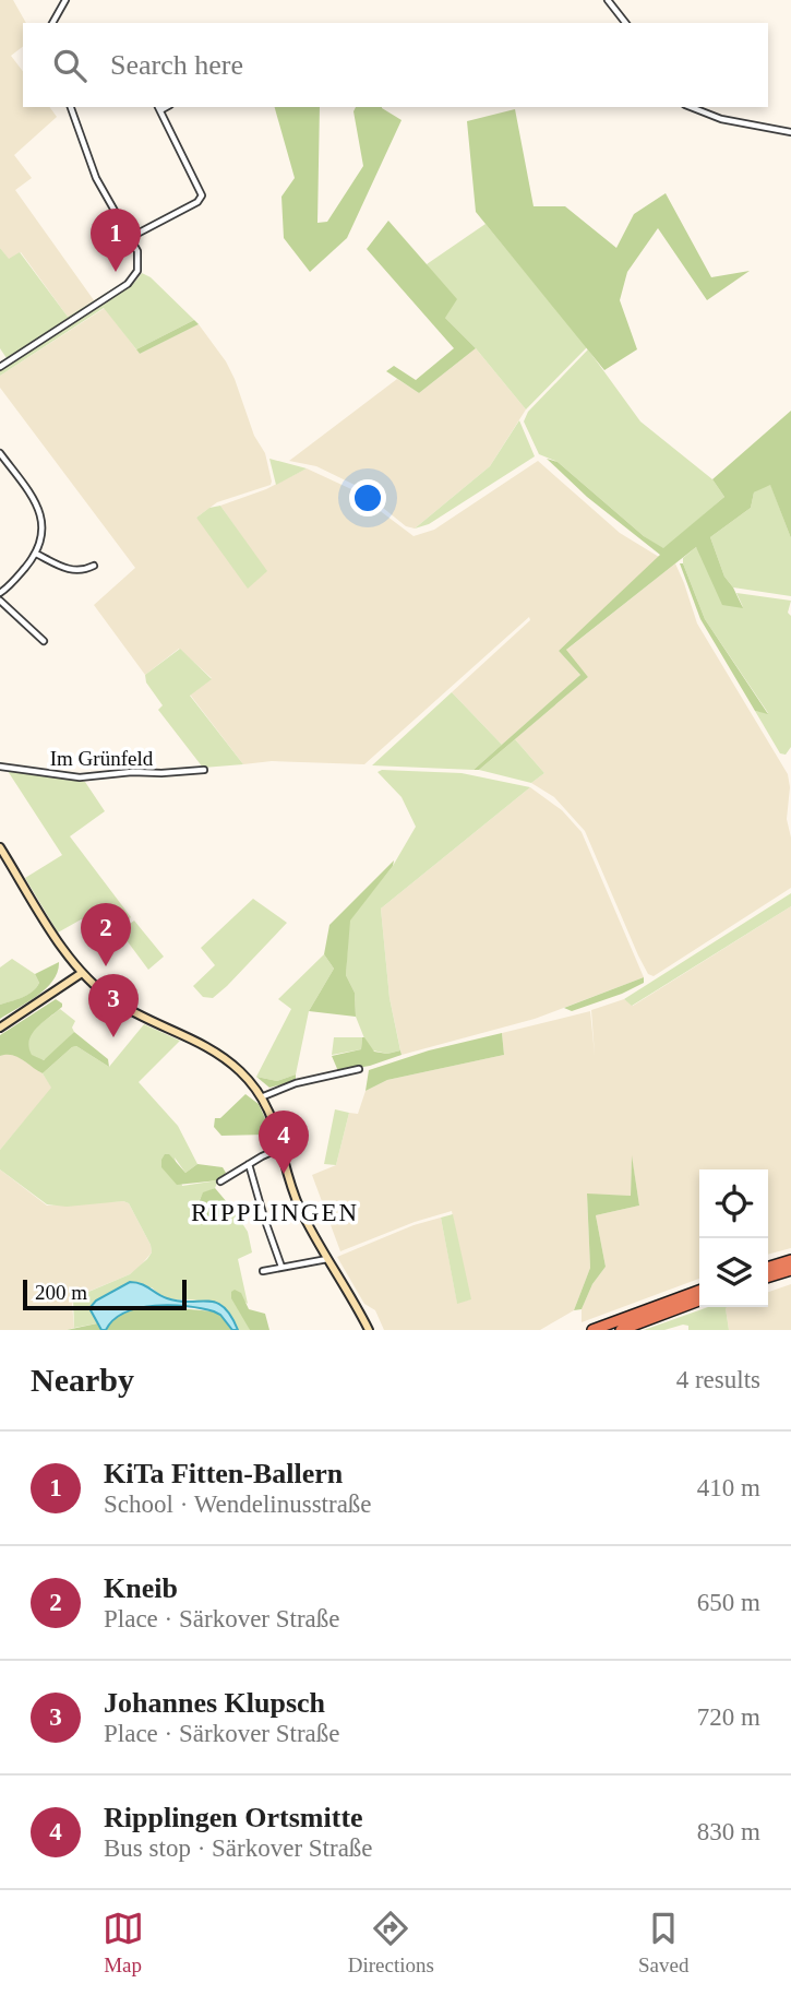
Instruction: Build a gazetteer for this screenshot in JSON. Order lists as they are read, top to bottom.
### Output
{
  "streets": {
    "street": ["Im Grünfeld"]
  },
  "districts": ["RIPPLINGEN"],
  "scale_bar": "200 m",
  "page": {
    "search": "Search here",
    "pins": [
      "1",
      "2",
      "3",
      "4"
    ],
    "scale": "200 m",
    "heading": ["Nearby", "4 results"],
    "list": [
      {
        "mark": "1",
        "name": "KiTa Fitten-Ballern",
        "note": "School · Wendelinusstraße",
        "value": "410 m"
      },
      {
        "mark": "2",
        "name": "Kneib",
        "note": "Place · Särkover Straße",
        "value": "650 m"
      },
      {
        "mark": "3",
        "name": "Johannes Klupsch",
        "note": "Place · Särkover Straße",
        "value": "720 m"
      },
      {
        "mark": "4",
        "name": "Ripplingen Ortsmitte",
        "note": "Bus stop · Särkover Straße",
        "value": "830 m"
      }
    ],
    "nav": ["Map", "Directions", "Saved"]
  }
}
